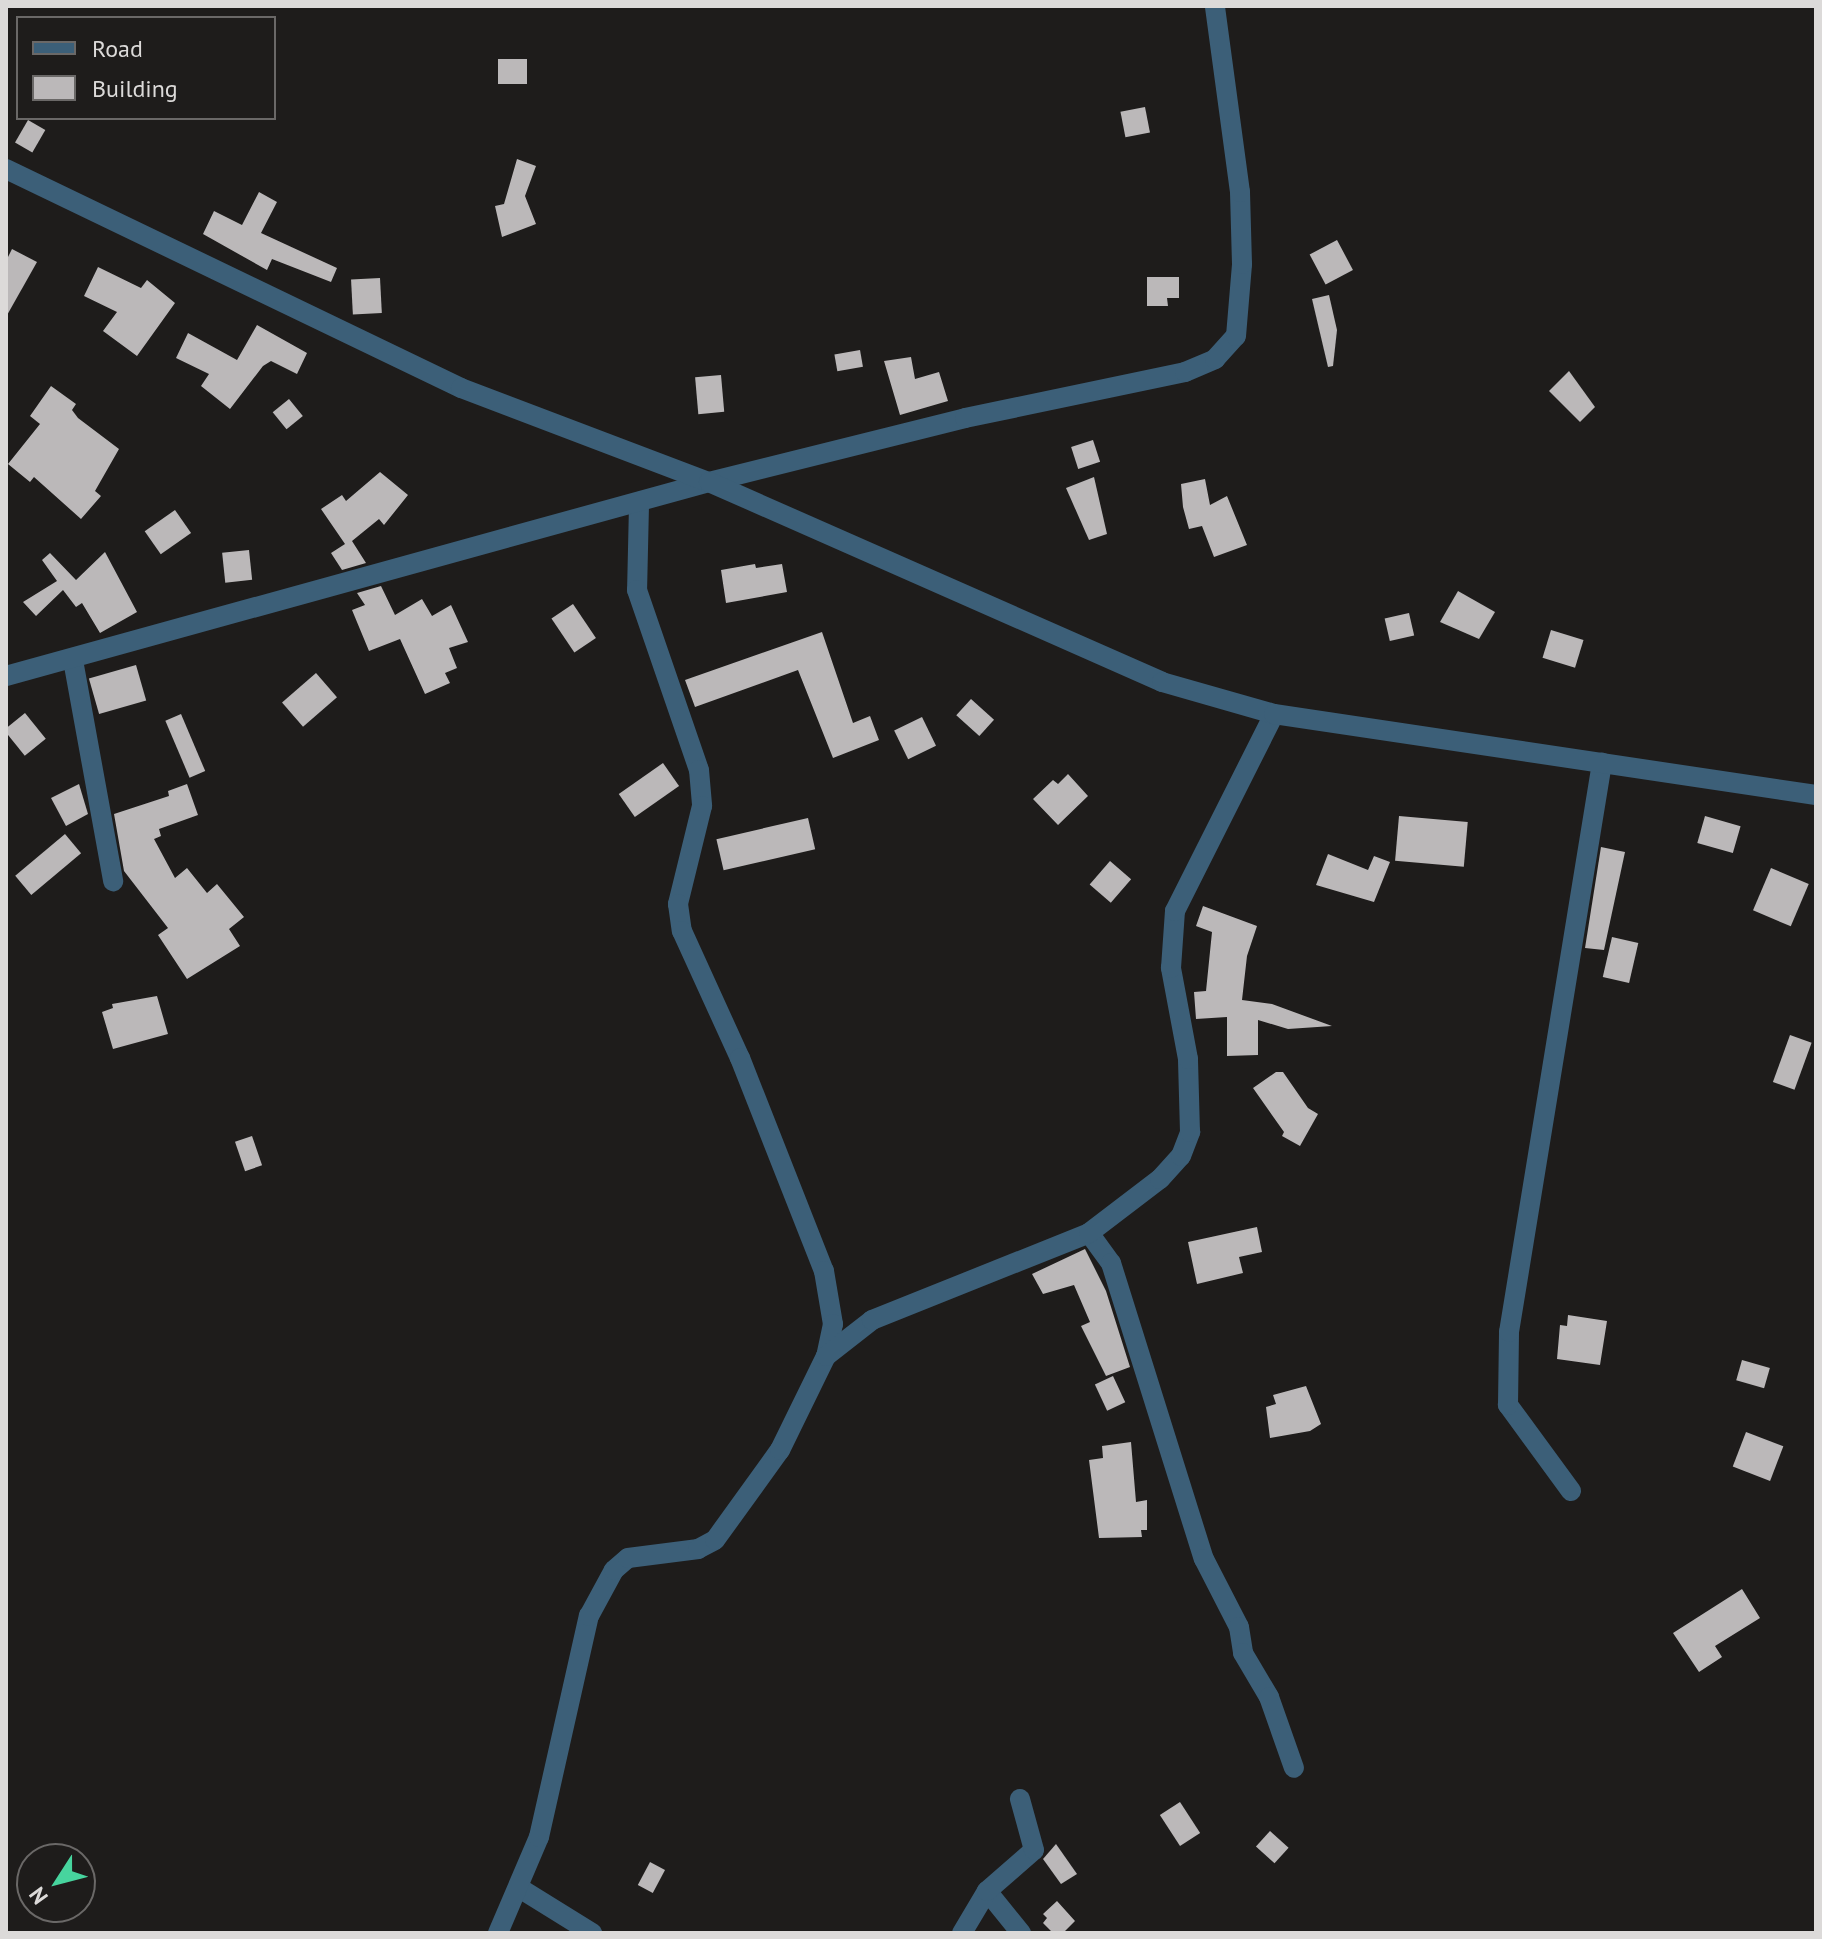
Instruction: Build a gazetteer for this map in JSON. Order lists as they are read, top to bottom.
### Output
{
  "legend": ["Road", "Building"],
  "north": "bottom left"
}
